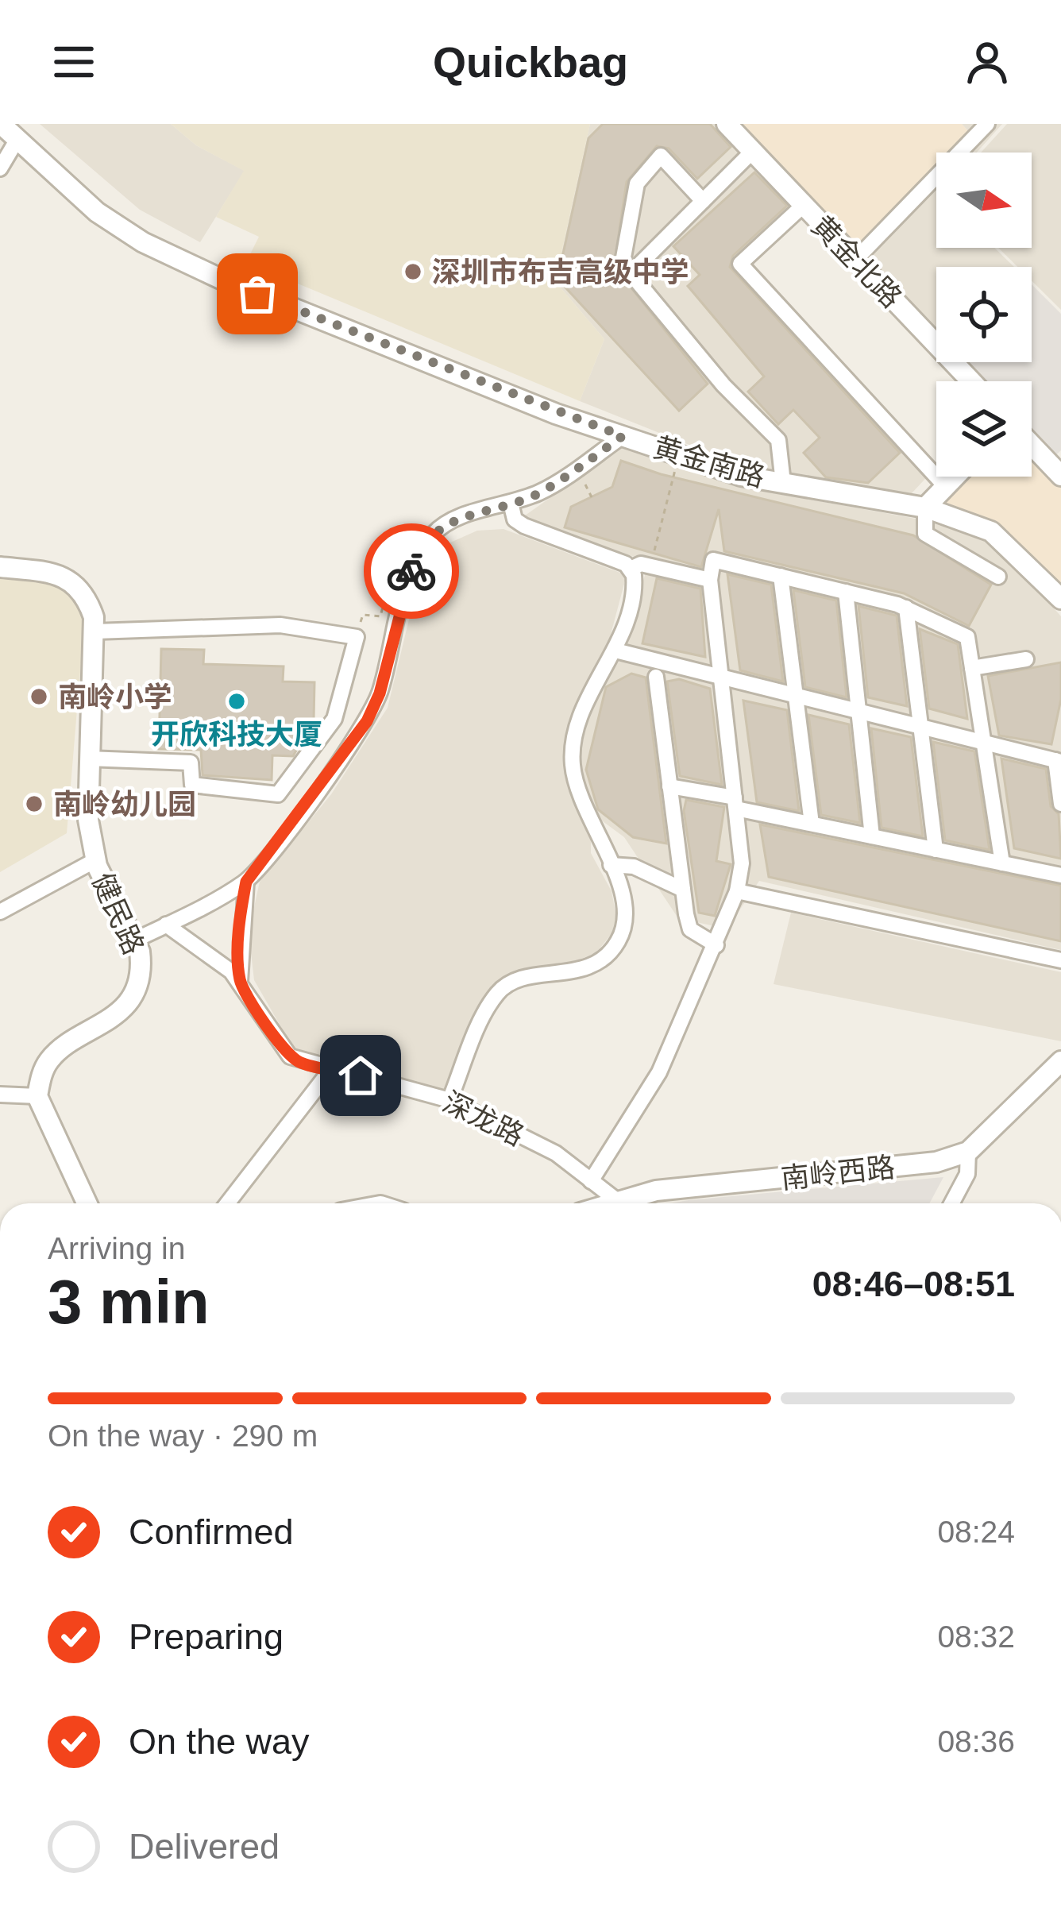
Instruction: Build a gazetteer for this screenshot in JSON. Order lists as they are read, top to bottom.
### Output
{
  "streets": {
    "street": [
      "黄金北路",
      "黄金南路",
      "健民路",
      "深龙路",
      "南岭西路"
    ]
  },
  "crossings": [
    ["深龙路", "南岭西路"]
  ],
  "places": [
    "深圳市布吉高级中学",
    "南岭小学",
    "开欣科技大厦",
    "南岭幼儿园"
  ],
  "north": "right",
  "page": {
    "header": "Quickbag",
    "heading": ["3 min", "Arriving in", "08:46–08:51"],
    "bar": "On the way · 290 m",
    "list": [
      ["Confirmed", "08:24"],
      ["Preparing", "08:32"],
      ["On the way", "08:36"],
      "Delivered"
    ]
  }
}
